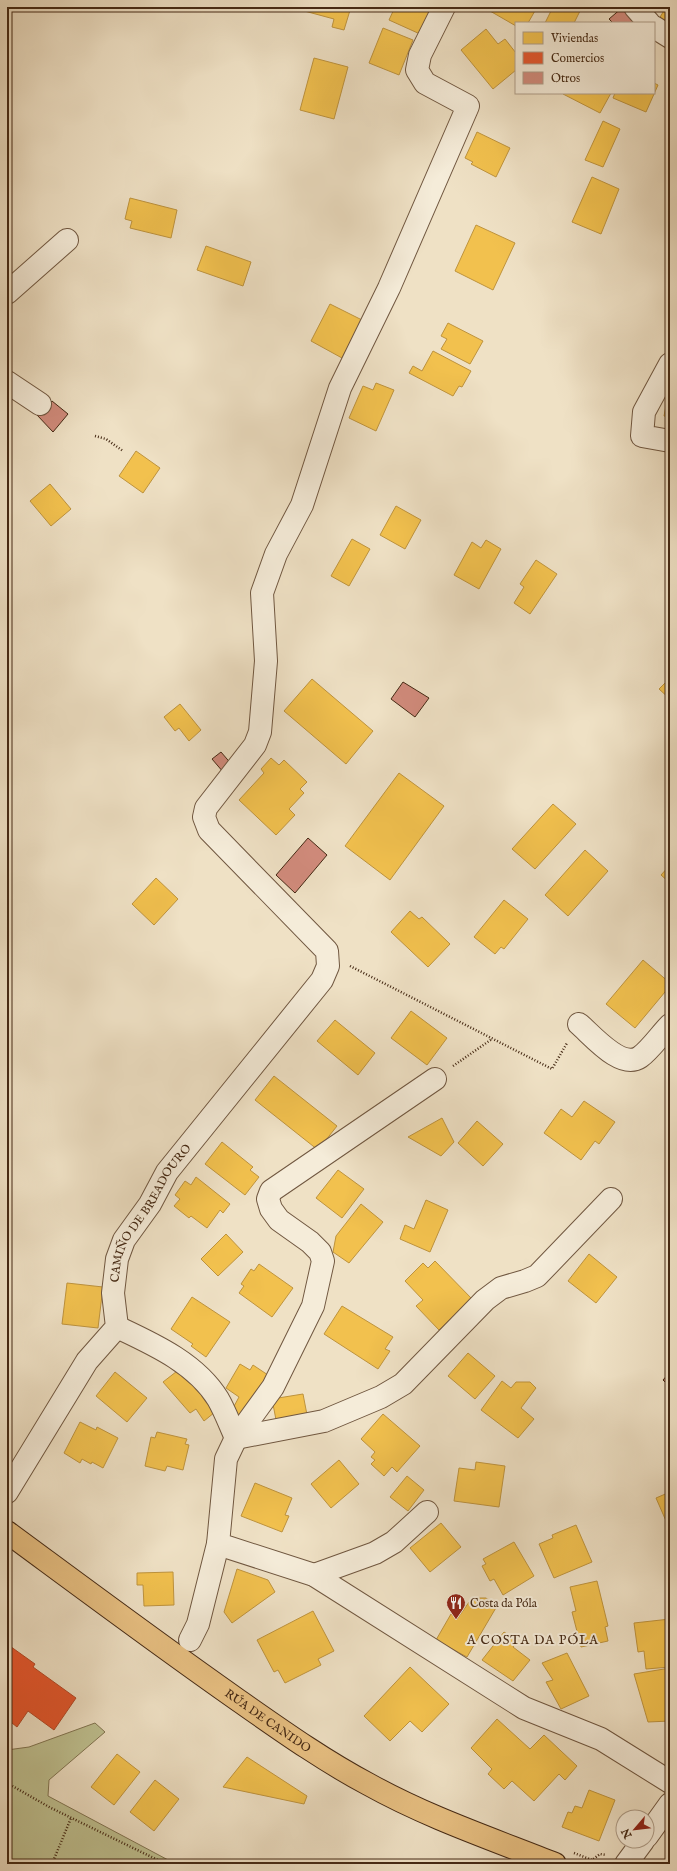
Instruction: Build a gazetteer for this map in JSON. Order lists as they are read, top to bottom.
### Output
{
  "streets": {
    "main road": ["RÚA DE CANIDO"],
    "street": ["CAMIÑO DE BREADOURO"]
  },
  "districts": ["A COSTA DA PÓLA"],
  "places": {
    "restaurant": ["Costa da Póla"]
  },
  "legend": ["Viviendas", "Comercios", "Otros"],
  "north": "bottom left"
}
